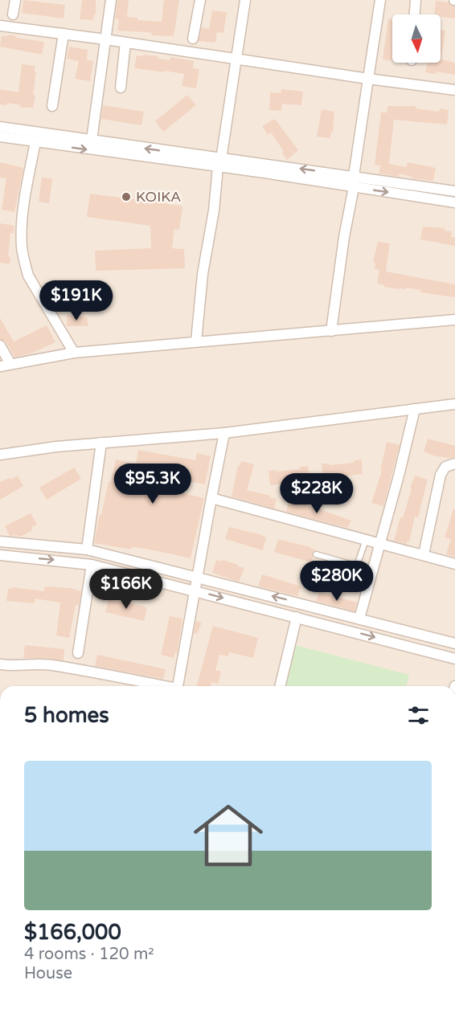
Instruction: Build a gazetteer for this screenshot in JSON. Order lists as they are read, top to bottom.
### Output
{
  "places": ["KOIKA"],
  "north": "bottom",
  "page": {
    "price": [
      "$191K",
      "$95.3K",
      "$228K",
      "$280K",
      "$166K"
    ],
    "heading": "5 homes",
    "list": [
      {
        "name": "$166,000",
        "note": "4 rooms · 120 m² · House"
      }
    ]
  }
}
